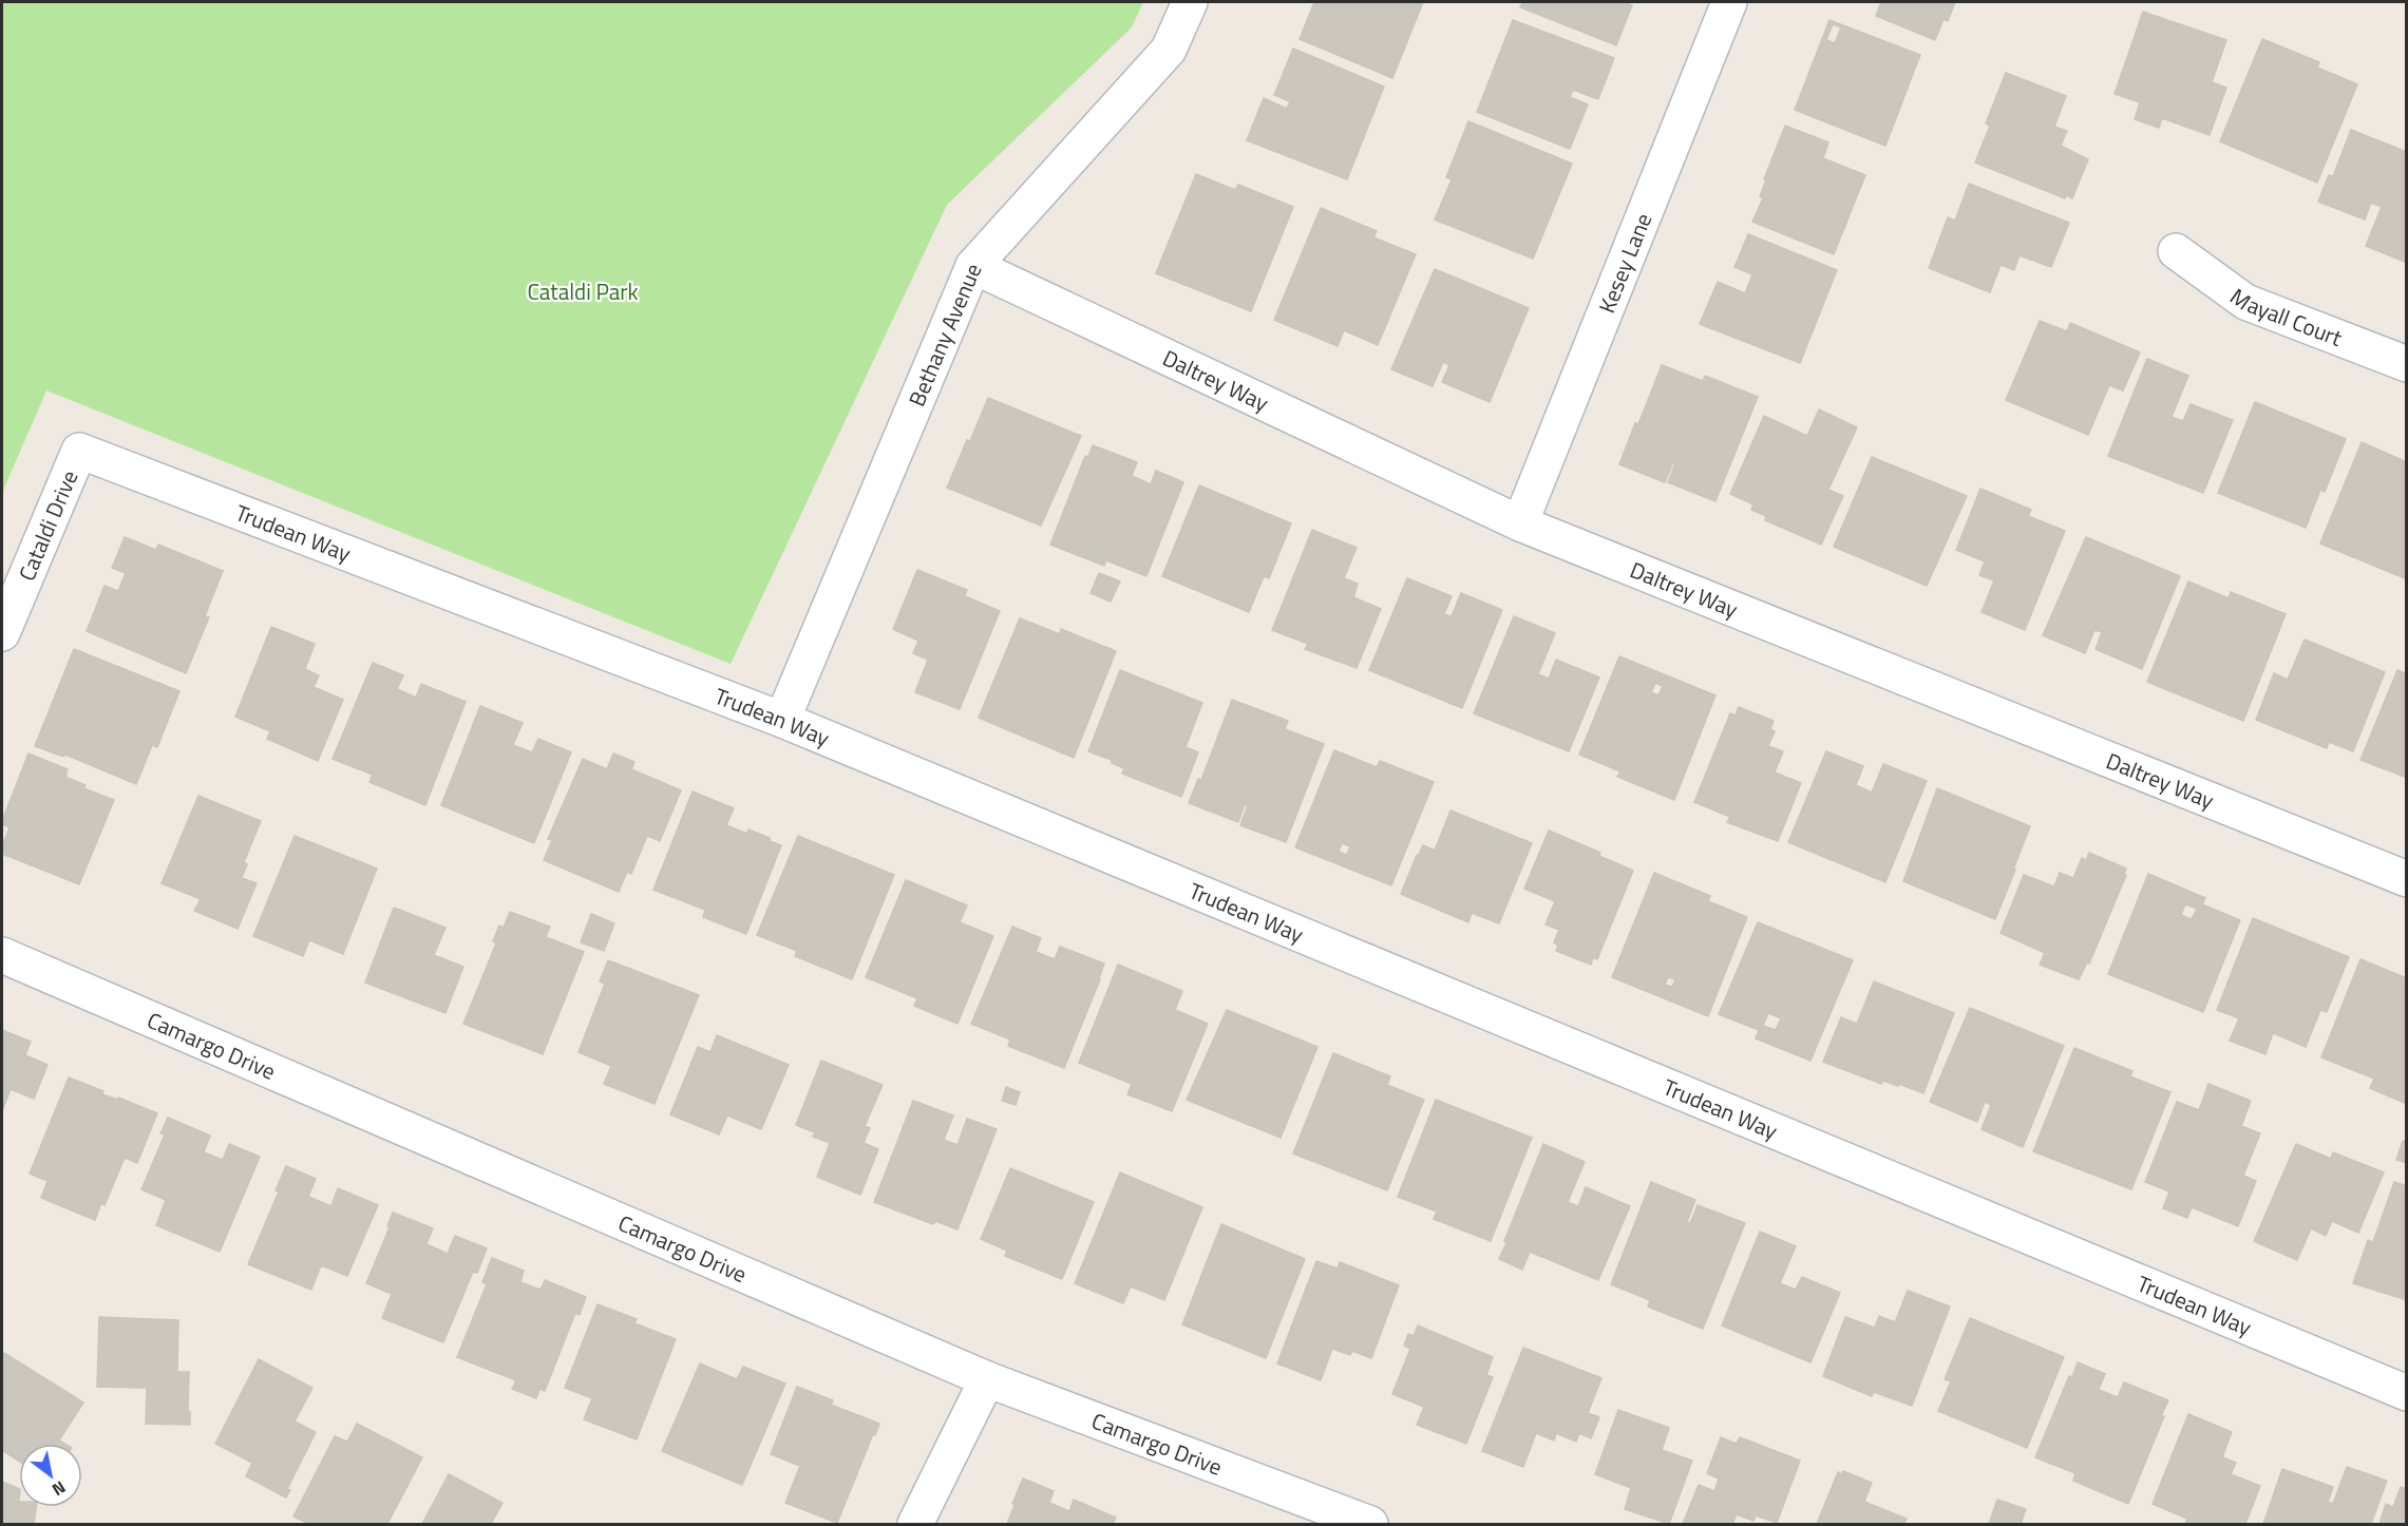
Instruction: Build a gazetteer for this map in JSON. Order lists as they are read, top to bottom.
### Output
{
  "streets": {
    "street": [
      "Kesey Lane",
      "Mayall Court",
      "Bethany Avenue",
      "Daltrey Way",
      "Cataldi Drive",
      "Trudean Way",
      "Camargo Drive"
    ]
  },
  "crossings": [
    ["Kesey Lane", "Daltrey Way"],
    ["Bethany Avenue", "Daltrey Way"],
    ["Bethany Avenue", "Trudean Way"],
    ["Cataldi Drive", "Trudean Way"]
  ],
  "parks": ["Cataldi Park"],
  "north": "bottom right"
}
